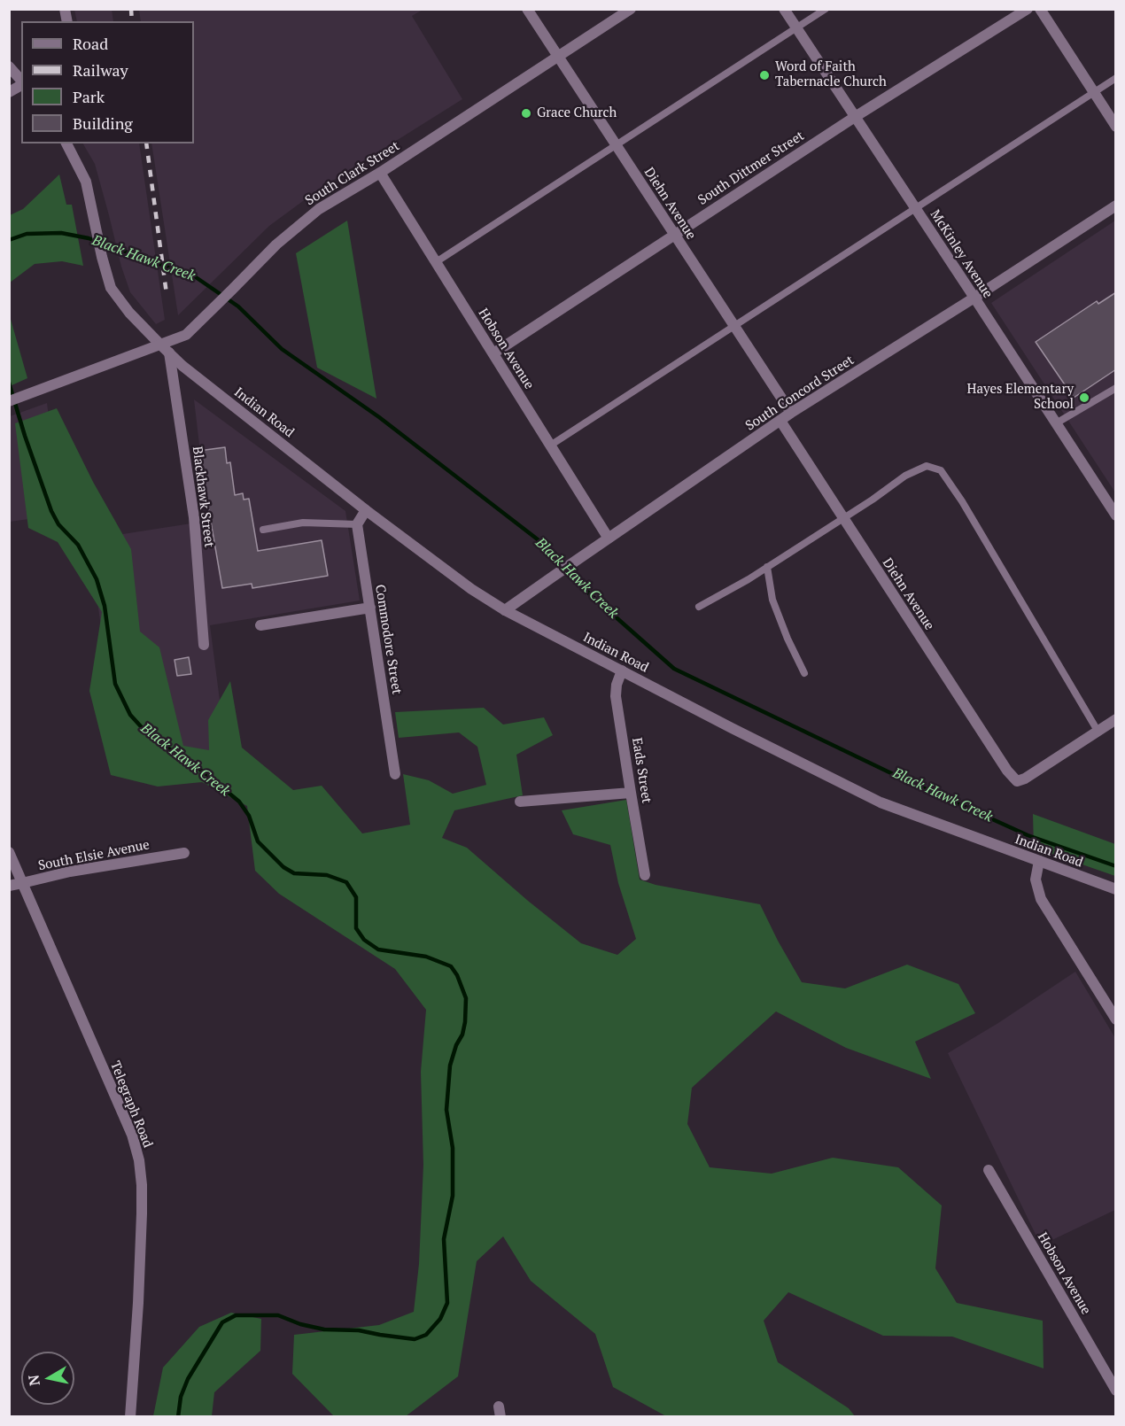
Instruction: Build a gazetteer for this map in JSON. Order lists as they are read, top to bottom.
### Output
{
  "streets": {
    "street": [
      "South Dittmer Street",
      "South Clark Street",
      "Diehn Avenue",
      "McKinley Avenue",
      "Hobson Avenue",
      "South Concord Street",
      "Indian Road",
      "Blackhawk Street",
      "Commodore Street",
      "Eads Street",
      "South Elsie Avenue",
      "Telegraph Road"
    ]
  },
  "crossings": [
    ["South Dittmer Street", "Diehn Avenue"],
    ["South Dittmer Street", "McKinley Avenue"],
    ["South Dittmer Street", "Hobson Avenue"],
    ["South Clark Street", "Diehn Avenue"],
    ["South Clark Street", "Hobson Avenue"],
    ["South Clark Street", "Indian Road"],
    ["Diehn Avenue", "South Concord Street"],
    ["McKinley Avenue", "South Concord Street"],
    ["Hobson Avenue", "South Concord Street"],
    ["South Concord Street", "Indian Road"],
    ["Indian Road", "Blackhawk Street"],
    ["Indian Road", "Eads Street"],
    ["South Elsie Avenue", "Telegraph Road"]
  ],
  "water": ["Black Hawk Creek"],
  "places": ["Word of Faith Tabernacle Church", "Grace Church", "Hayes Elementary School"],
  "legend": [
    "Road",
    "Railway",
    "Park",
    "Building"
  ],
  "north": "left"
}
